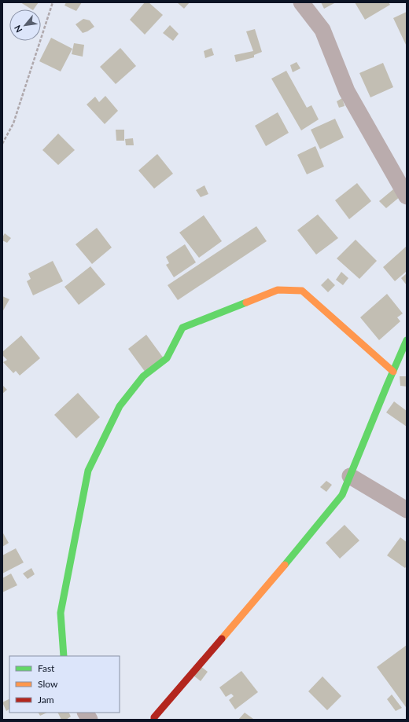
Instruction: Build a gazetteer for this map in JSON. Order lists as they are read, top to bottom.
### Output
{
  "legend": ["Fast", "Slow", "Jam"],
  "north": "bottom left"
}
